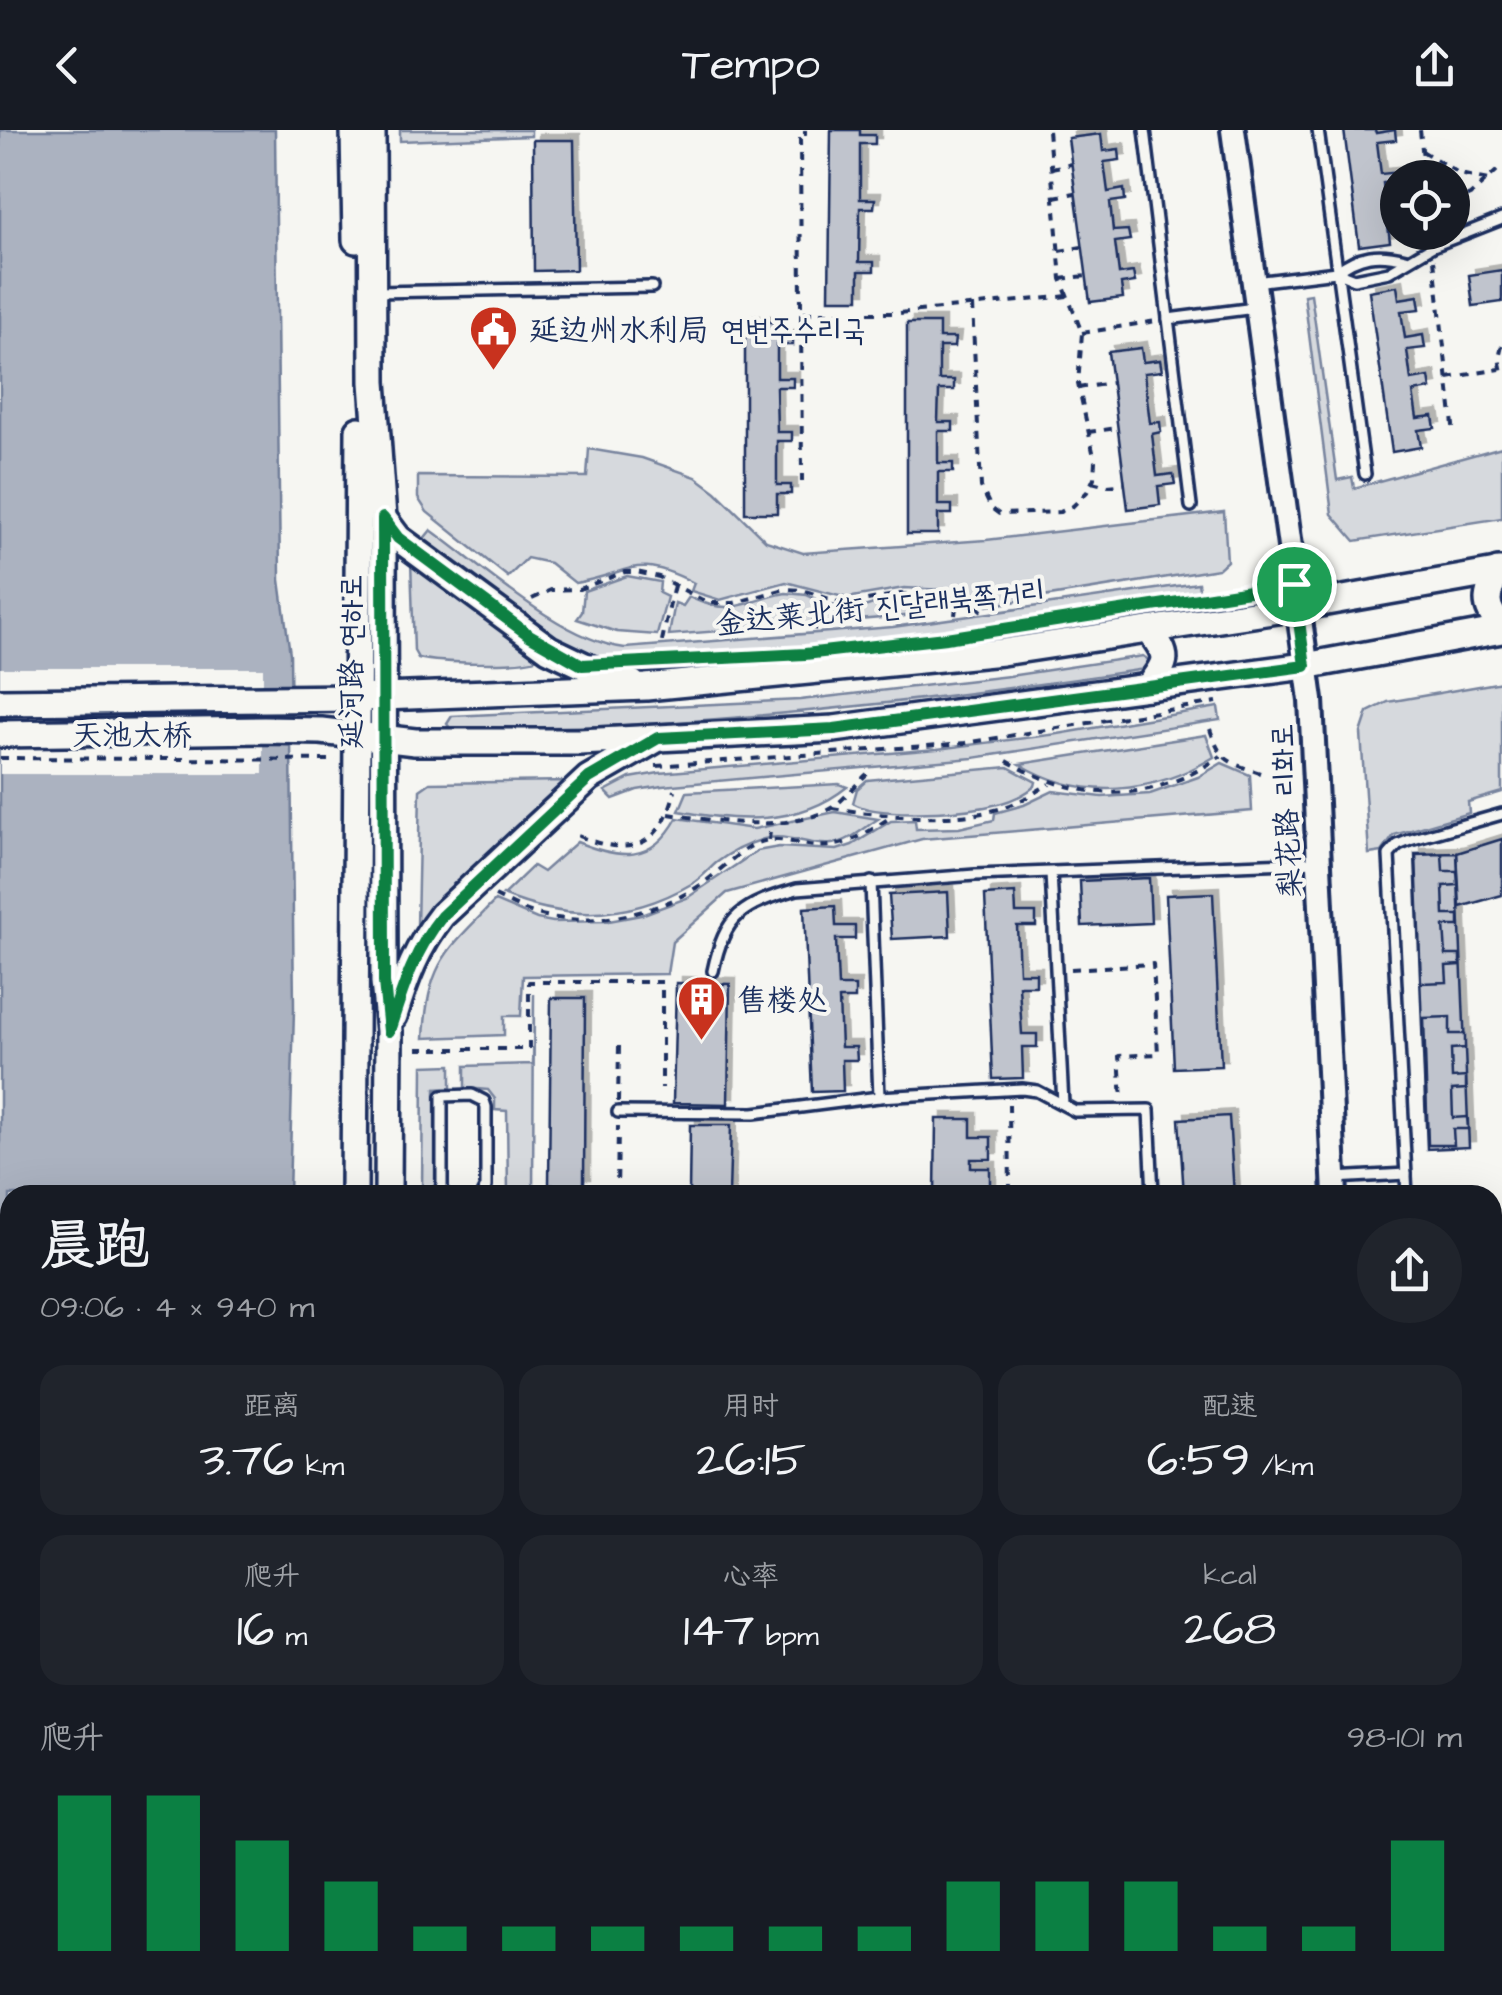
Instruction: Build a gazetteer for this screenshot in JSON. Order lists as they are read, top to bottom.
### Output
{
  "streets": {
    "main road": ["金达莱北街 진달래북쪽거리", "延河路 연하로"],
    "street": ["梨花路 리화로"],
    "path": ["天池大桥"]
  },
  "crossings": [
    ["金达莱北街 진달래북쪽거리", "延河路 연하로"],
    ["金达莱北街 진달래북쪽거리", "梨花路 리화로"]
  ],
  "places": {
    "public building": ["延边州水利局 연변주수리국"],
    "building": ["售楼处"]
  },
  "page": {
    "header": "Tempo",
    "heading": ["晨跑", "09:06 · 4 × 940 m"],
    "stats": [
      ["距离", "3.76 km"],
      ["用时", "26:15"],
      ["配速", "6:59 /km"],
      ["爬升", "16 m"],
      ["心率", "147 bpm"],
      ["kcal", "268"]
    ],
    "chart": ["爬升", "98–101 m"]
  }
}
